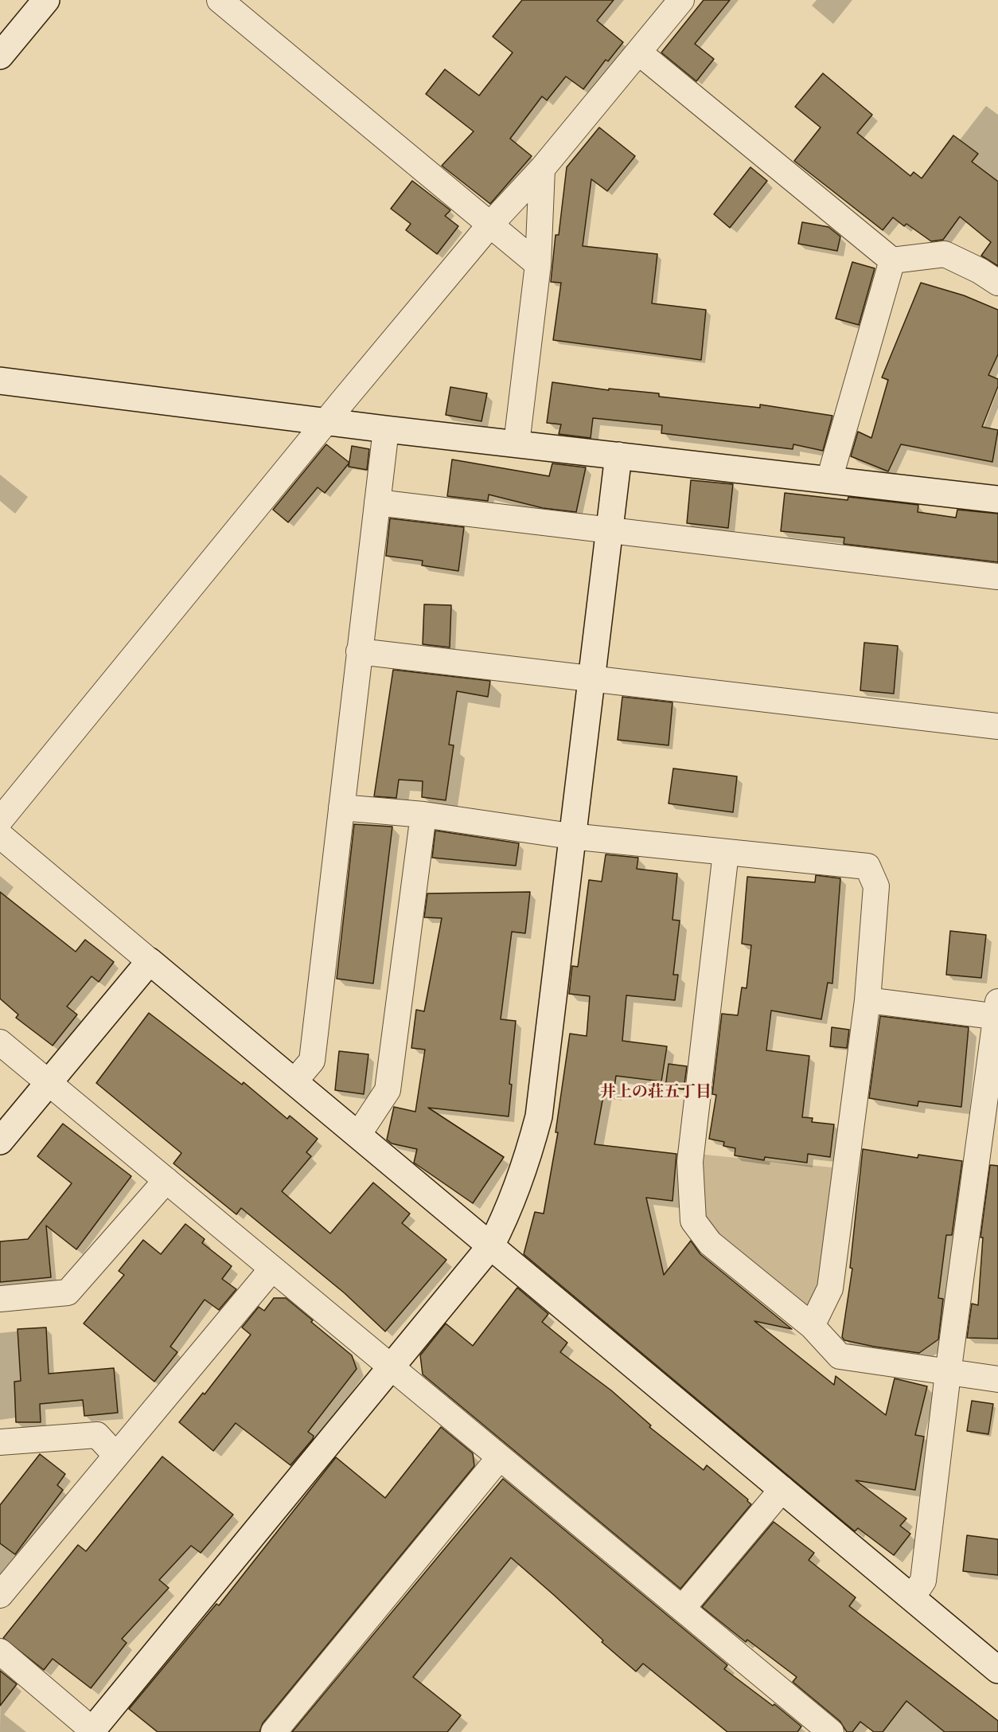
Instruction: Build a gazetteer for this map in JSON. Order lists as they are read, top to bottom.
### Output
{
  "districts": ["井上の荘五丁目"]
}
